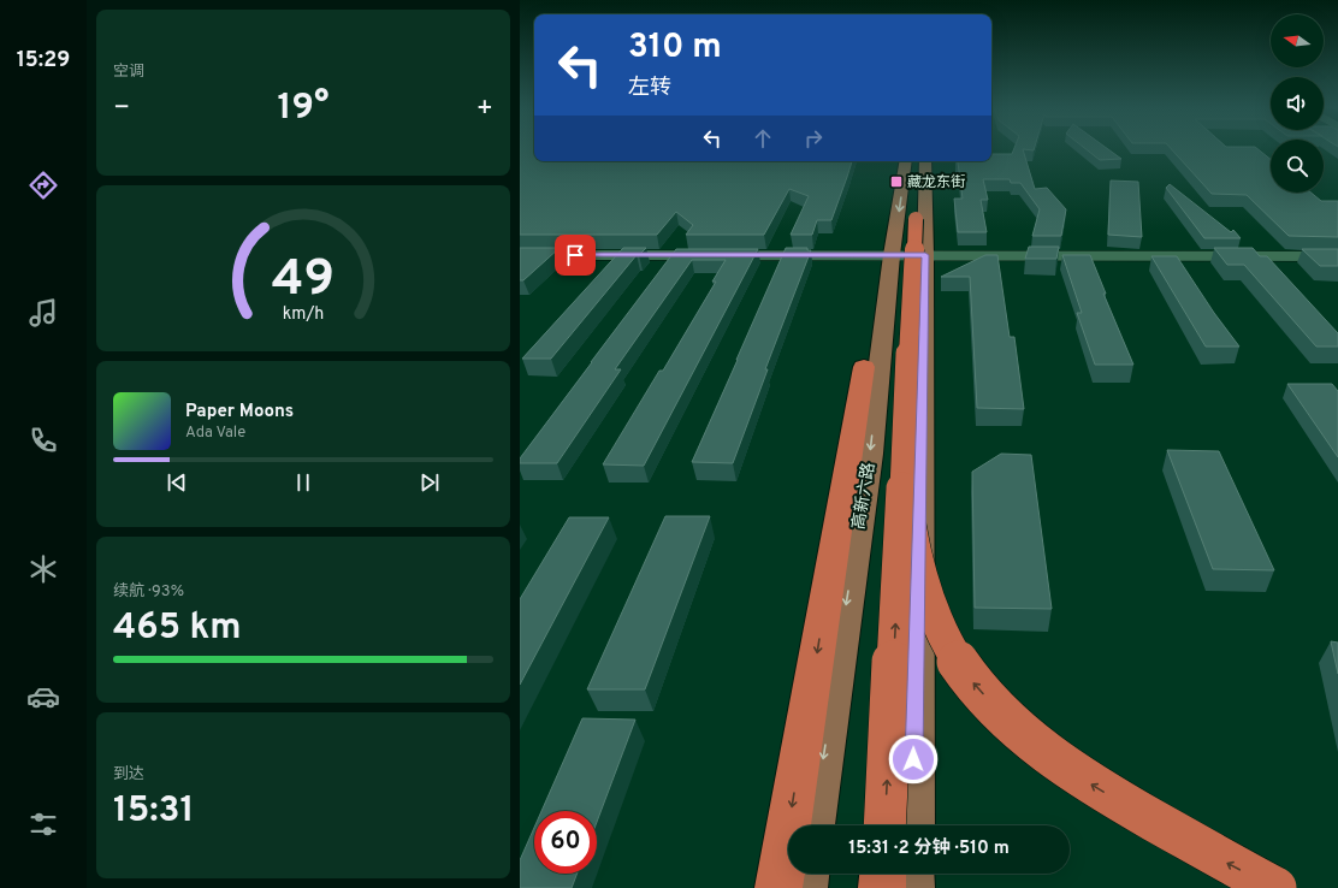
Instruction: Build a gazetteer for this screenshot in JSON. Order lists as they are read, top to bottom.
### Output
{
  "streets": {
    "main road": ["高新六路"]
  },
  "places": {
    "transit": ["藏龙东街"]
  },
  "north": "left",
  "page": {
    "tabs": "15:29",
    "tile": [
      "空调",
      ["续航 · 93%", "465 km"],
      ["到达", "15:31"]
    ],
    "turn": ["310 m", "左转"],
    "heat": ["−", "19°", "+"],
    "song": ["Paper Moons", "Ada Vale"],
    "limit": "60",
    "trip": "15:31 · 2 分钟 · 510 m",
    "gauge": ["49", "km/h"]
  }
}
